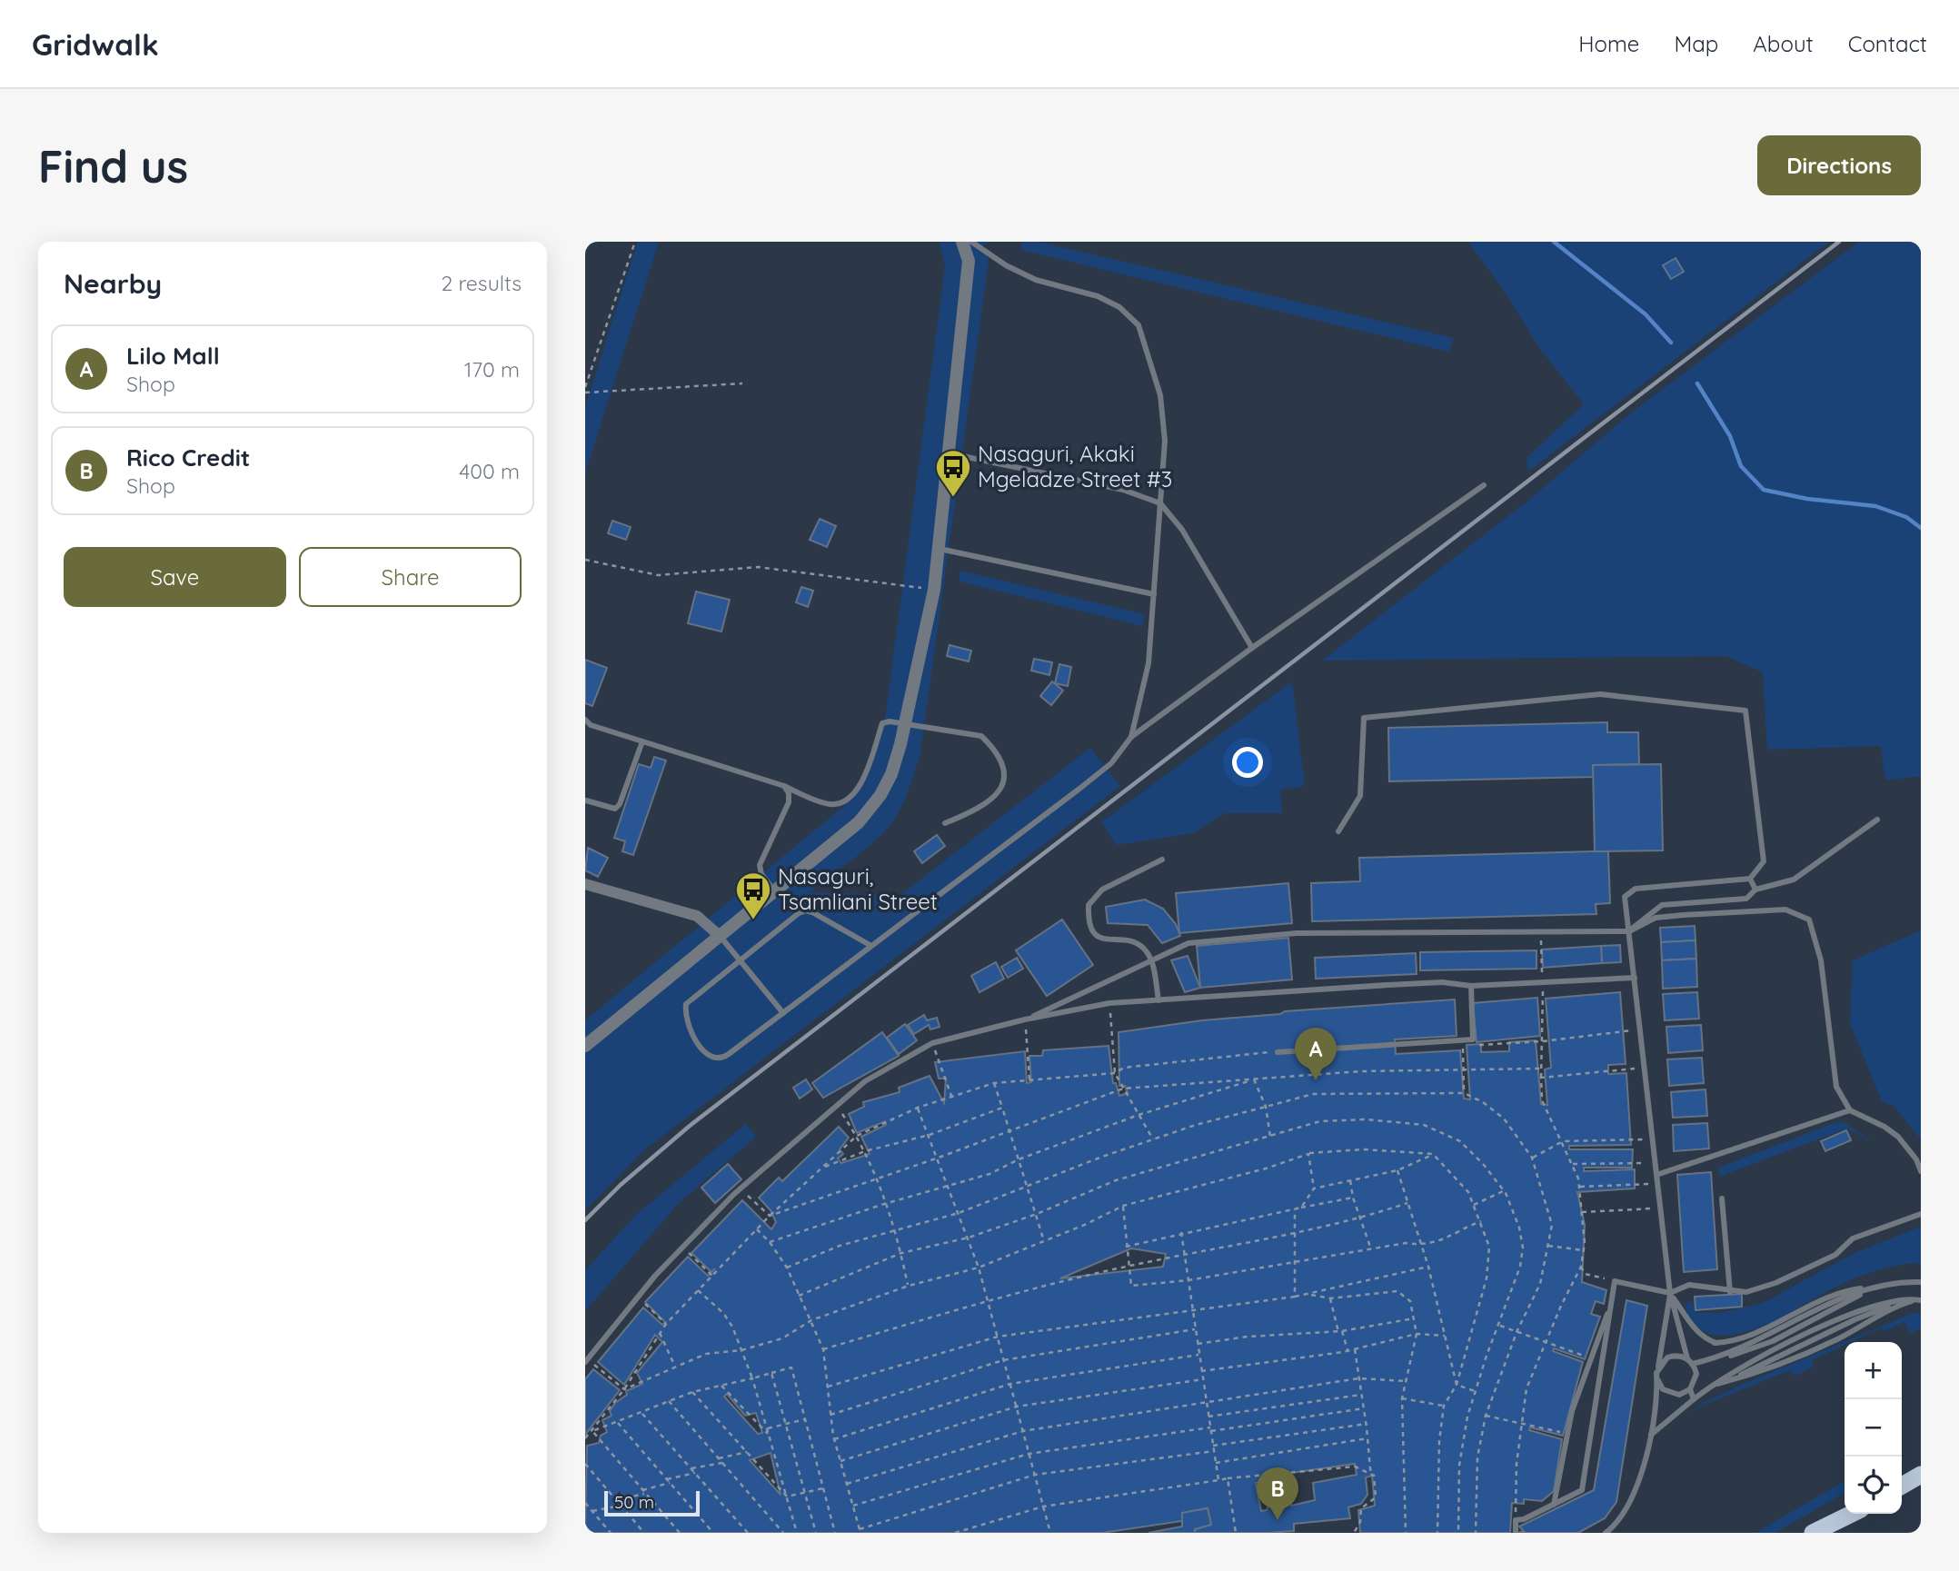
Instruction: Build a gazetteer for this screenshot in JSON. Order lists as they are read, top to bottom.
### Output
{
  "places": {
    "bus stop": ["Nasaguri, Akaki Mgeladze Street #3", "Nasaguri, Tsamliani Street"]
  },
  "scale_bar": "50 m",
  "page": {
    "header": "Gridwalk",
    "nav": [
      "Home",
      "Map",
      "About",
      "Contact"
    ],
    "buttons": [
      "Directions",
      ["Save", "Share"]
    ],
    "title": "Find us",
    "heading": ["Nearby", "2 results"],
    "list": [
      {
        "mark": "A",
        "name": "Lilo Mall",
        "note": "Shop",
        "value": "170 m"
      },
      {
        "mark": "B",
        "name": "Rico Credit",
        "note": "Shop",
        "value": "400 m"
      }
    ],
    "pins": ["A", "B"],
    "map_buttons": ["+", "−"],
    "scale": "50 m"
  }
}
